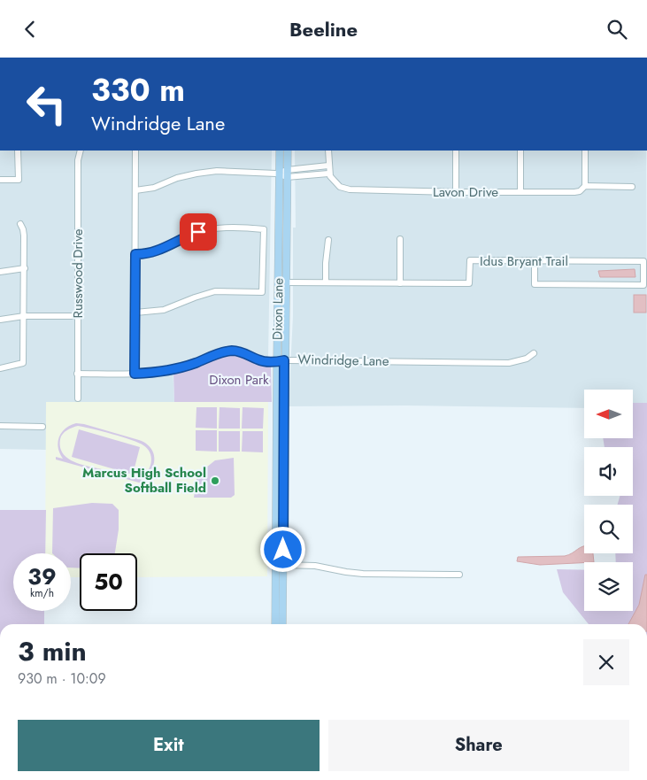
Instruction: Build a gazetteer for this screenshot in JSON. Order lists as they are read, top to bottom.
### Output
{
  "streets": {
    "main road": ["Dixon Lane"],
    "street": [
      "Lavon Drive",
      "Idus Bryant Trail",
      "Russwood Drive",
      "Windridge Lane"
    ]
  },
  "crossings": [
    ["Idus Bryant Trail", "Dixon Lane"],
    ["Russwood Drive", "Windridge Lane"],
    ["Dixon Lane", "Windridge Lane"]
  ],
  "parks": ["Dixon Park"],
  "places": ["Marcus High School Softball Field"],
  "north": "left",
  "page": {
    "header": "Beeline",
    "turn": ["330 m", "Windridge Lane"],
    "speed": "39 km/h",
    "limit": "50",
    "heading": ["3 min", "930 m · 10:09"],
    "buttons": ["Exit", "Share"]
  }
}
